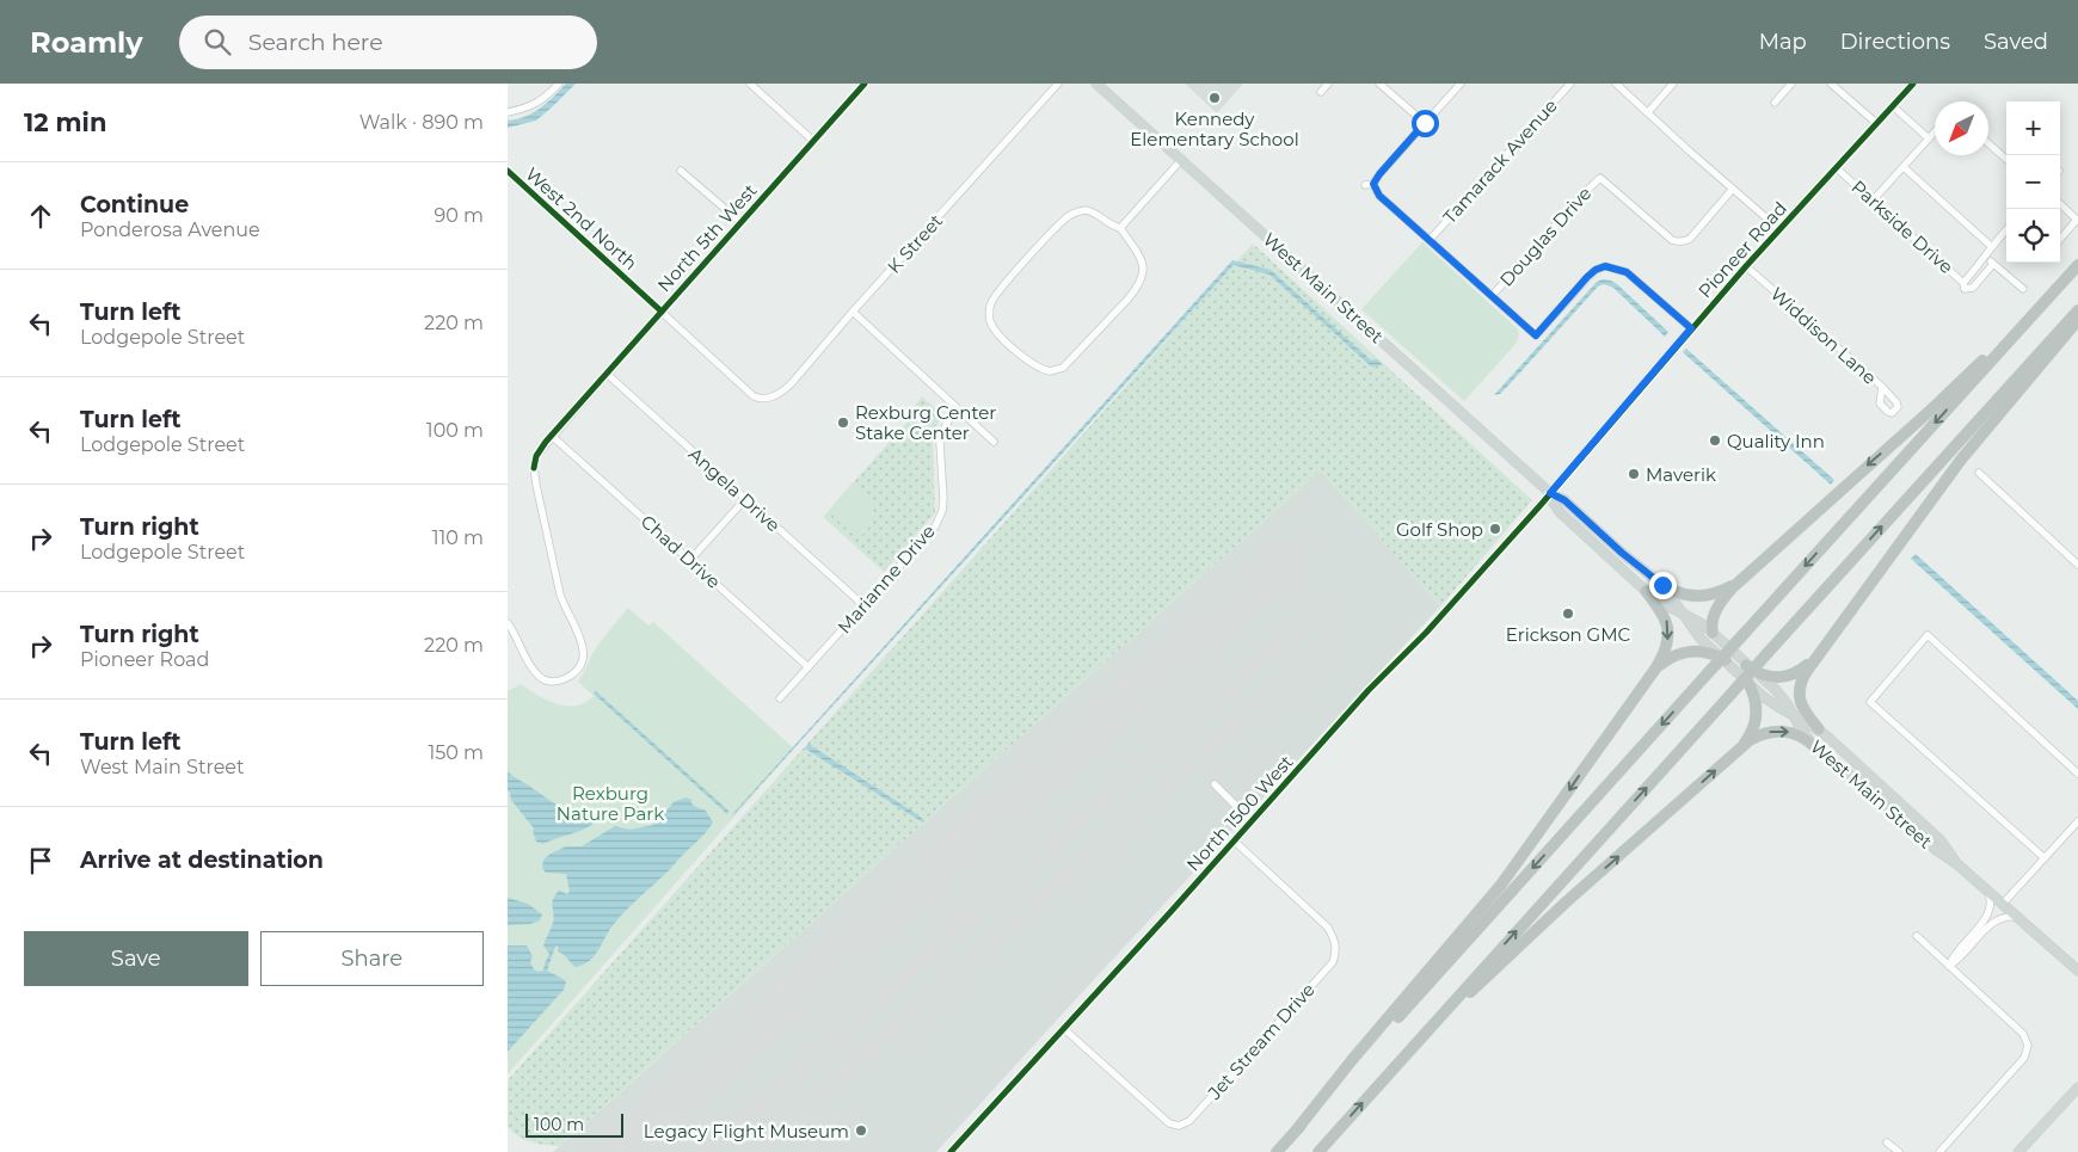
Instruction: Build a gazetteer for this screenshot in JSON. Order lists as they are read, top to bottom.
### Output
{
  "streets": {
    "main road": ["West Main Street"],
    "street": [
      "Tamarack Avenue",
      "West 2nd North",
      "Parkside Drive",
      "Douglas Drive",
      "North 5th West",
      "K Street",
      "Pioneer Road",
      "Widdison Lane",
      "Angela Drive",
      "Chad Drive",
      "Marianne Drive",
      "North 1500 West",
      "Jet Stream Drive"
    ]
  },
  "crossings": [
    ["West 2nd North", "North 5th West"],
    ["West 2nd North", "K Street"],
    ["Parkside Drive", "Pioneer Road"],
    ["North 5th West", "Angela Drive"],
    ["North 5th West", "Chad Drive"],
    ["Pioneer Road", "West Main Street"],
    ["Pioneer Road", "Widdison Lane"],
    ["Pioneer Road", "North 1500 West"],
    ["West Main Street", "North 1500 West"],
    ["Angela Drive", "Marianne Drive"],
    ["Chad Drive", "Marianne Drive"],
    ["North 1500 West", "Jet Stream Drive"]
  ],
  "parks": ["Rexburg Nature Park"],
  "places": [
    "Kennedy Elementary School",
    "Rexburg Center Stake Center",
    "Quality Inn",
    "Maverik",
    "Golf Shop",
    "Erickson GMC",
    "Legacy Flight Museum"
  ],
  "scale_bar": "100 m",
  "north": "bottom left",
  "page": {
    "header": "Roamly",
    "search": "Search here",
    "nav": ["Map", "Directions", "Saved"],
    "heading": ["12 min", "Walk · 890 m"],
    "map_buttons": ["+", "−"],
    "list": [
      ["Continue", "Ponderosa Avenue", "90 m"],
      ["Turn left", "Lodgepole Street", "220 m"],
      ["Turn left", "Lodgepole Street", "100 m"],
      ["Turn right", "Lodgepole Street", "110 m"],
      ["Turn right", "Pioneer Road", "220 m"],
      ["Turn left", "West Main Street", "150 m"],
      "Arrive at destination"
    ],
    "buttons": ["Save", "Share"],
    "scale": "100 m"
  }
}
